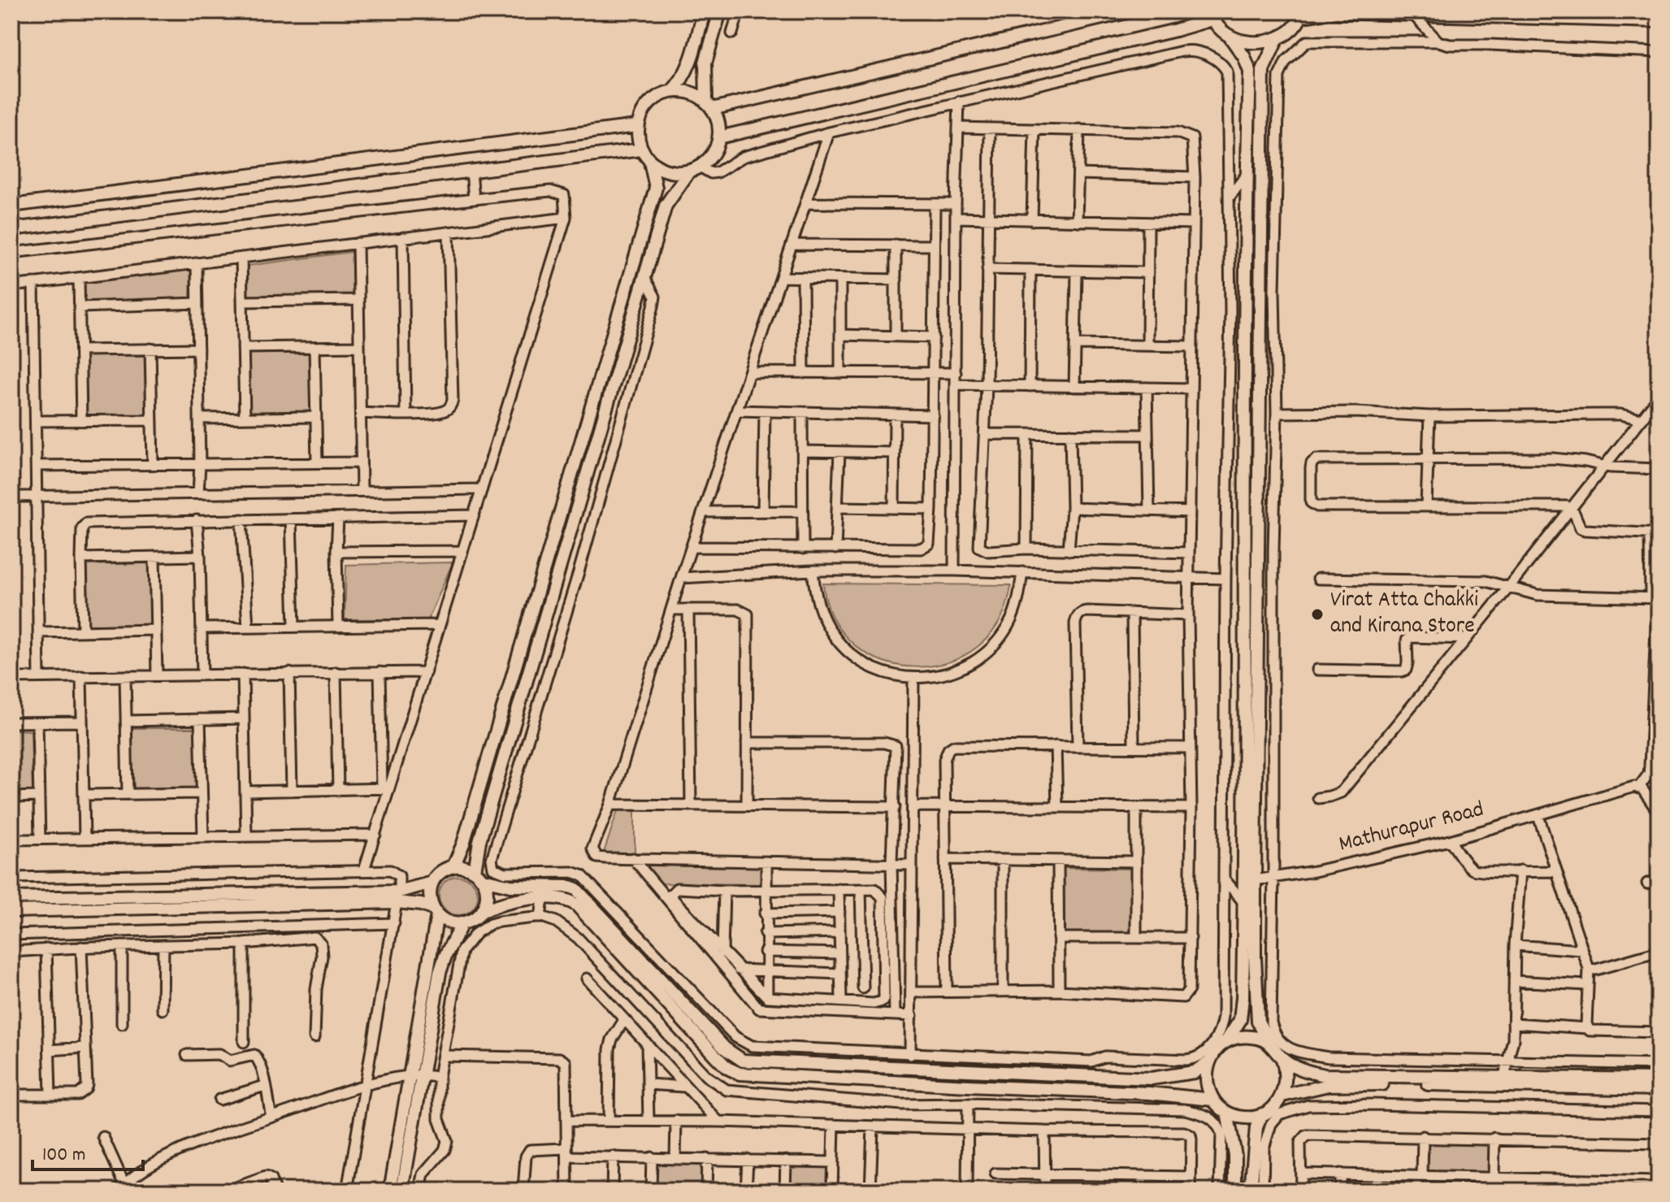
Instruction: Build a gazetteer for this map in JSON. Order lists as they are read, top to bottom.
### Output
{
  "streets": {
    "street": ["Mathurapur Road"]
  },
  "places": ["Virat Atta Chakki and Kirana Store"],
  "scale_bar": "100 m"
}
